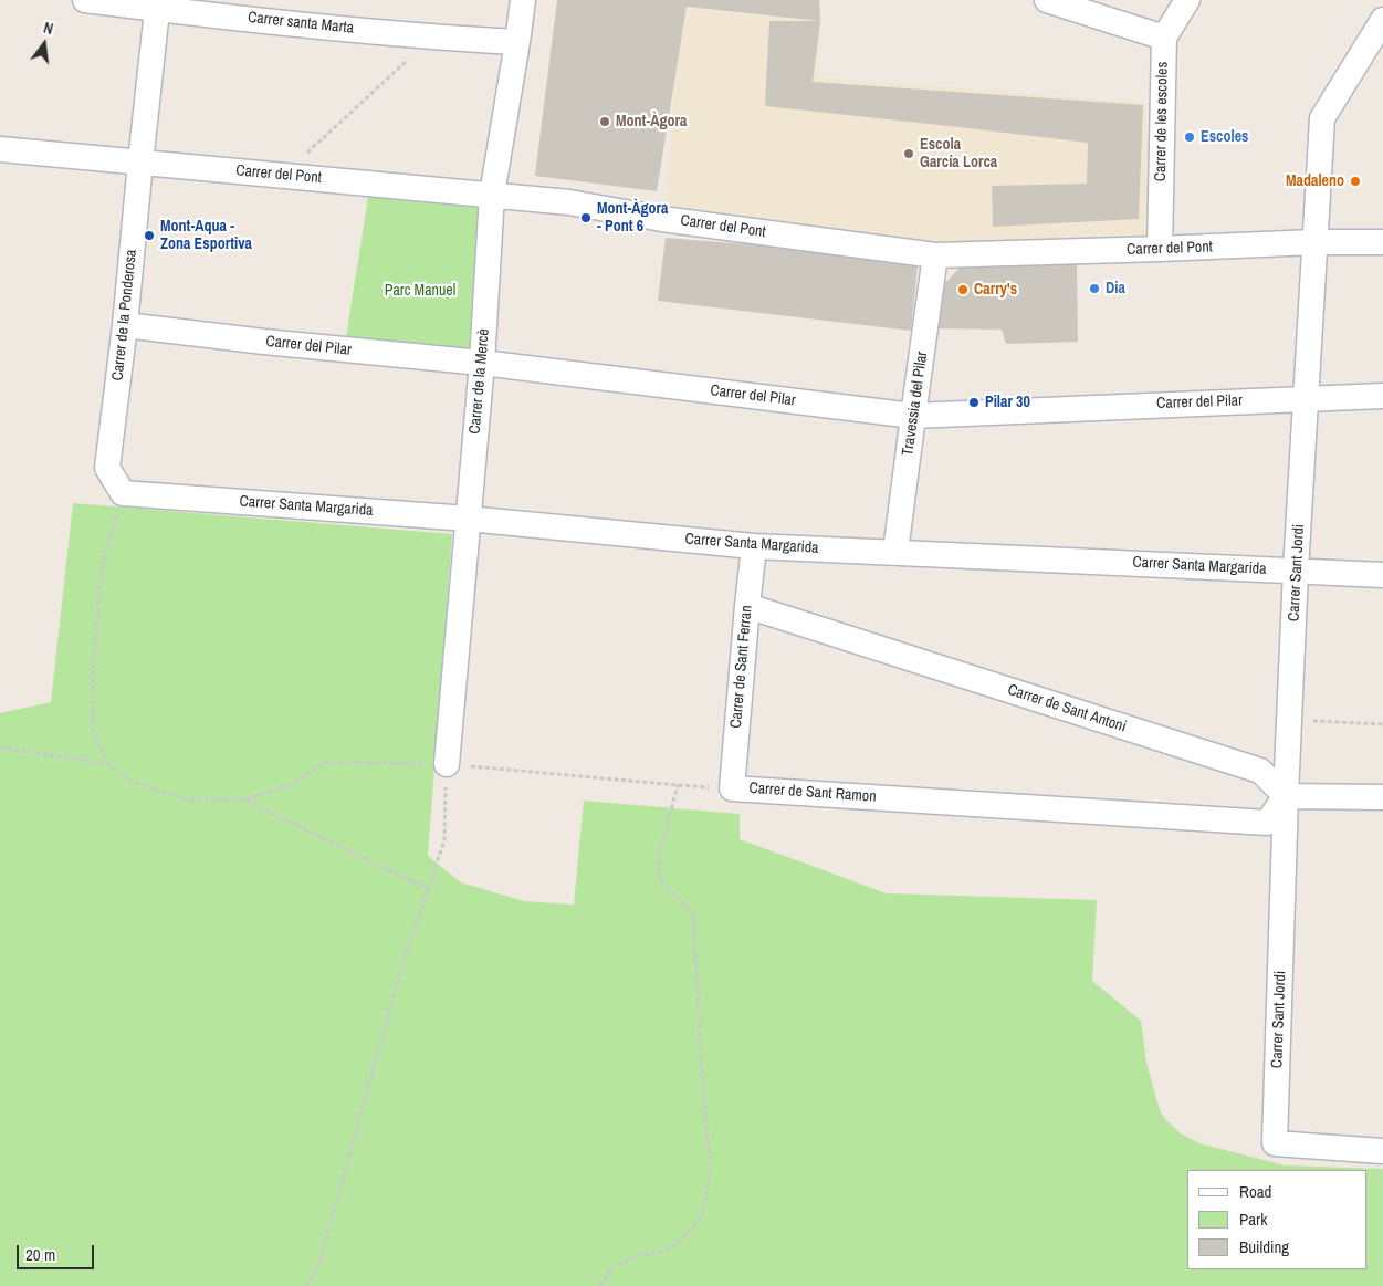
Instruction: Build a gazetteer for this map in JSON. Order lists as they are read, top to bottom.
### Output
{
  "streets": {
    "street": [
      "Carrer santa Marta",
      "Carrer de les escoles",
      "Carrer del Pont",
      "Carrer de la Ponderosa",
      "Carrer del Pilar",
      "Carrer de la Mercè",
      "Travessia del Pilar",
      "Carrer Santa Margarida",
      "Carrer Sant Jordi",
      "Carrer de Sant Ferran",
      "Carrer de Sant Antoni",
      "Carrer de Sant Ramon"
    ]
  },
  "crossings": [
    ["Carrer santa Marta", "Carrer de la Ponderosa"],
    ["Carrer santa Marta", "Carrer de la Mercè"],
    ["Carrer de les escoles", "Carrer del Pont"],
    ["Carrer del Pont", "Carrer de la Ponderosa"],
    ["Carrer del Pont", "Carrer de la Mercè"],
    ["Carrer del Pont", "Travessia del Pilar"],
    ["Carrer del Pont", "Carrer Sant Jordi"],
    ["Carrer de la Ponderosa", "Carrer del Pilar"],
    ["Carrer de la Ponderosa", "Carrer Santa Margarida"],
    ["Carrer del Pilar", "Carrer de la Mercè"],
    ["Carrer del Pilar", "Travessia del Pilar"],
    ["Carrer del Pilar", "Carrer Sant Jordi"],
    ["Carrer de la Mercè", "Carrer Santa Margarida"],
    ["Carrer de la Mercè", "Carrer de Sant Ramon"],
    ["Travessia del Pilar", "Carrer Santa Margarida"],
    ["Carrer Santa Margarida", "Carrer Sant Jordi"],
    ["Carrer Santa Margarida", "Carrer de Sant Ferran"],
    ["Carrer Sant Jordi", "Carrer de Sant Antoni"],
    ["Carrer Sant Jordi", "Carrer de Sant Ramon"],
    ["Carrer de Sant Ferran", "Carrer de Sant Antoni"],
    ["Carrer de Sant Ferran", "Carrer de Sant Ramon"],
    ["Carrer de Sant Antoni", "Carrer de Sant Ramon"]
  ],
  "parks": ["Parc Manuel"],
  "places": [
    "Mont-Àgora",
    "Escoles",
    "Escola García Lorca",
    "Madaleno",
    "Mont-Àgora - Pont 6",
    "Mont-Aqua - Zona Esportiva",
    "Dia",
    "Carry's",
    "Pilar 30"
  ],
  "legend": ["Road", "Park", "Building"],
  "scale_bar": "20 m",
  "north": "top"
}
